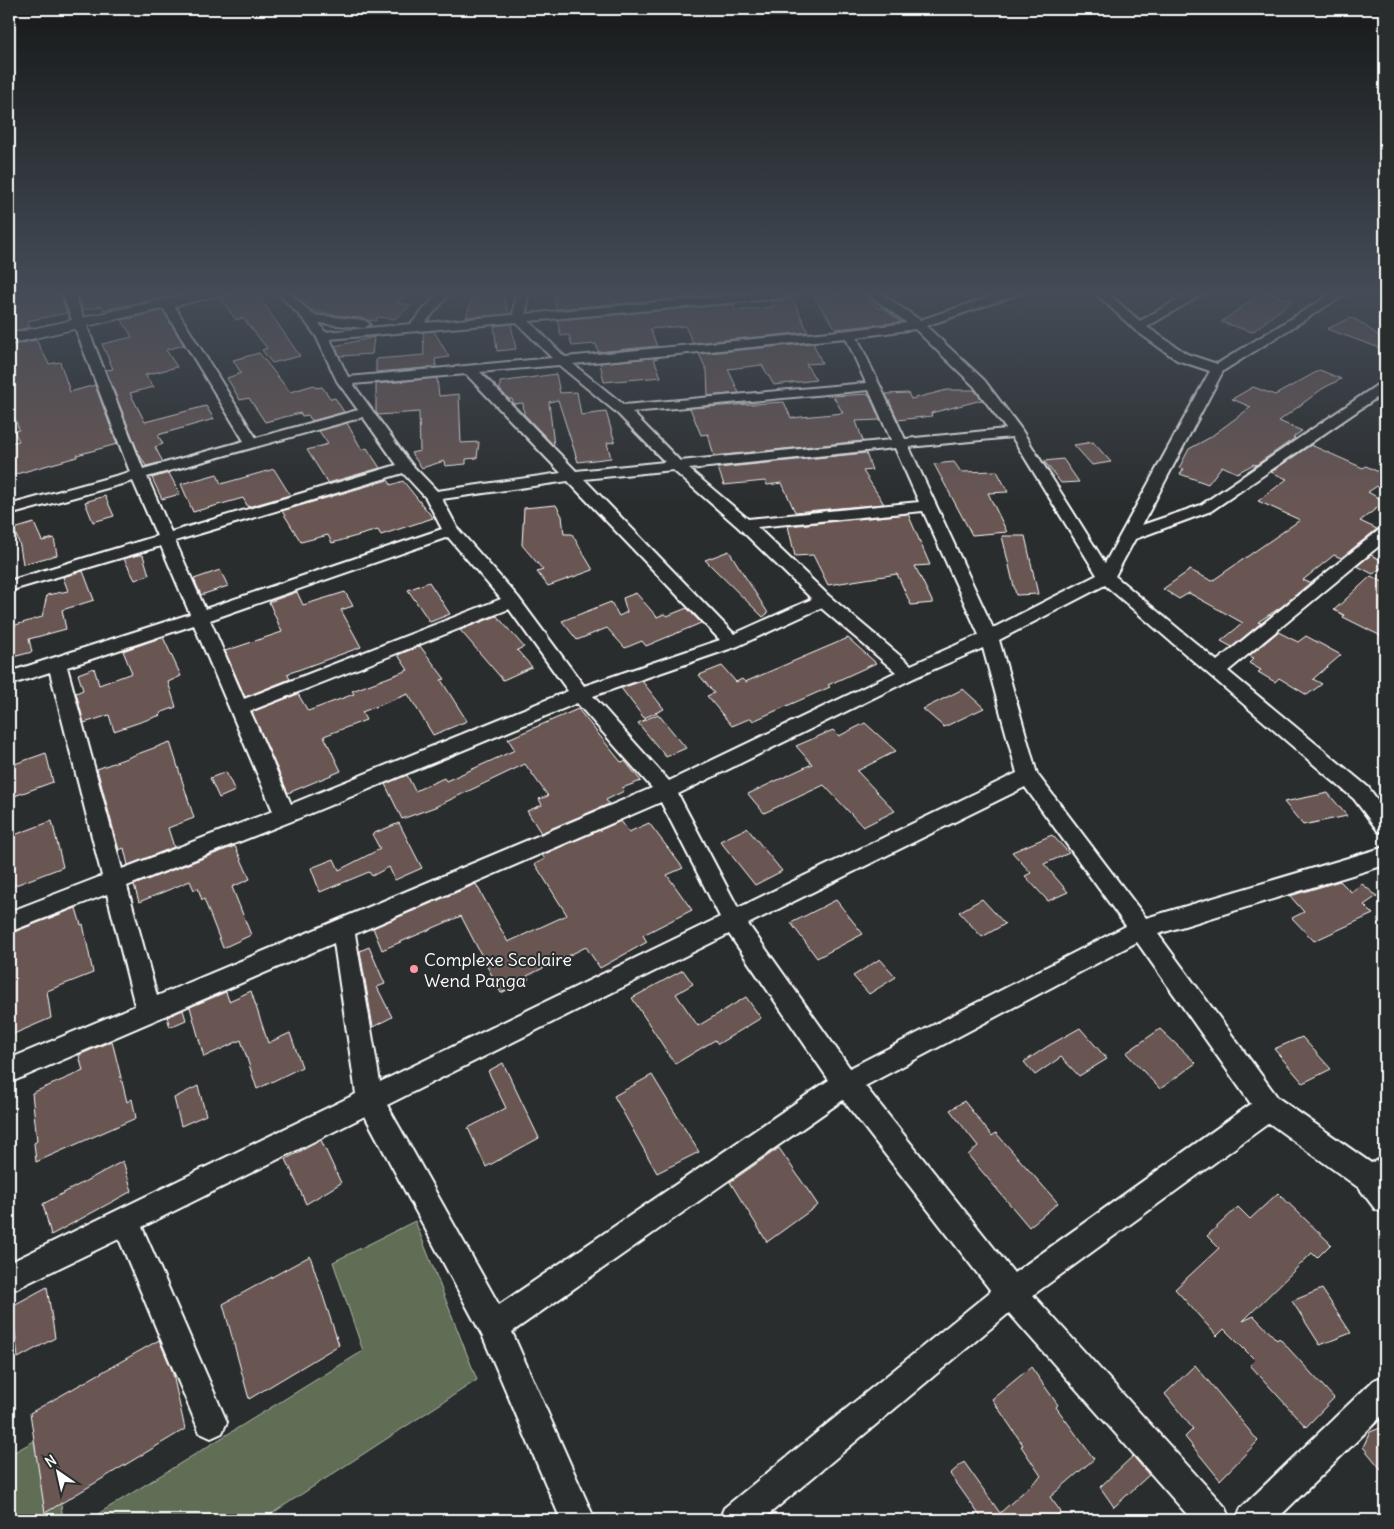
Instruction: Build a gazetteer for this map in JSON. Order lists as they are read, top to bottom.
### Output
{
  "places": ["Complexe Scolaire Wend Panga"],
  "north": "top left"
}
